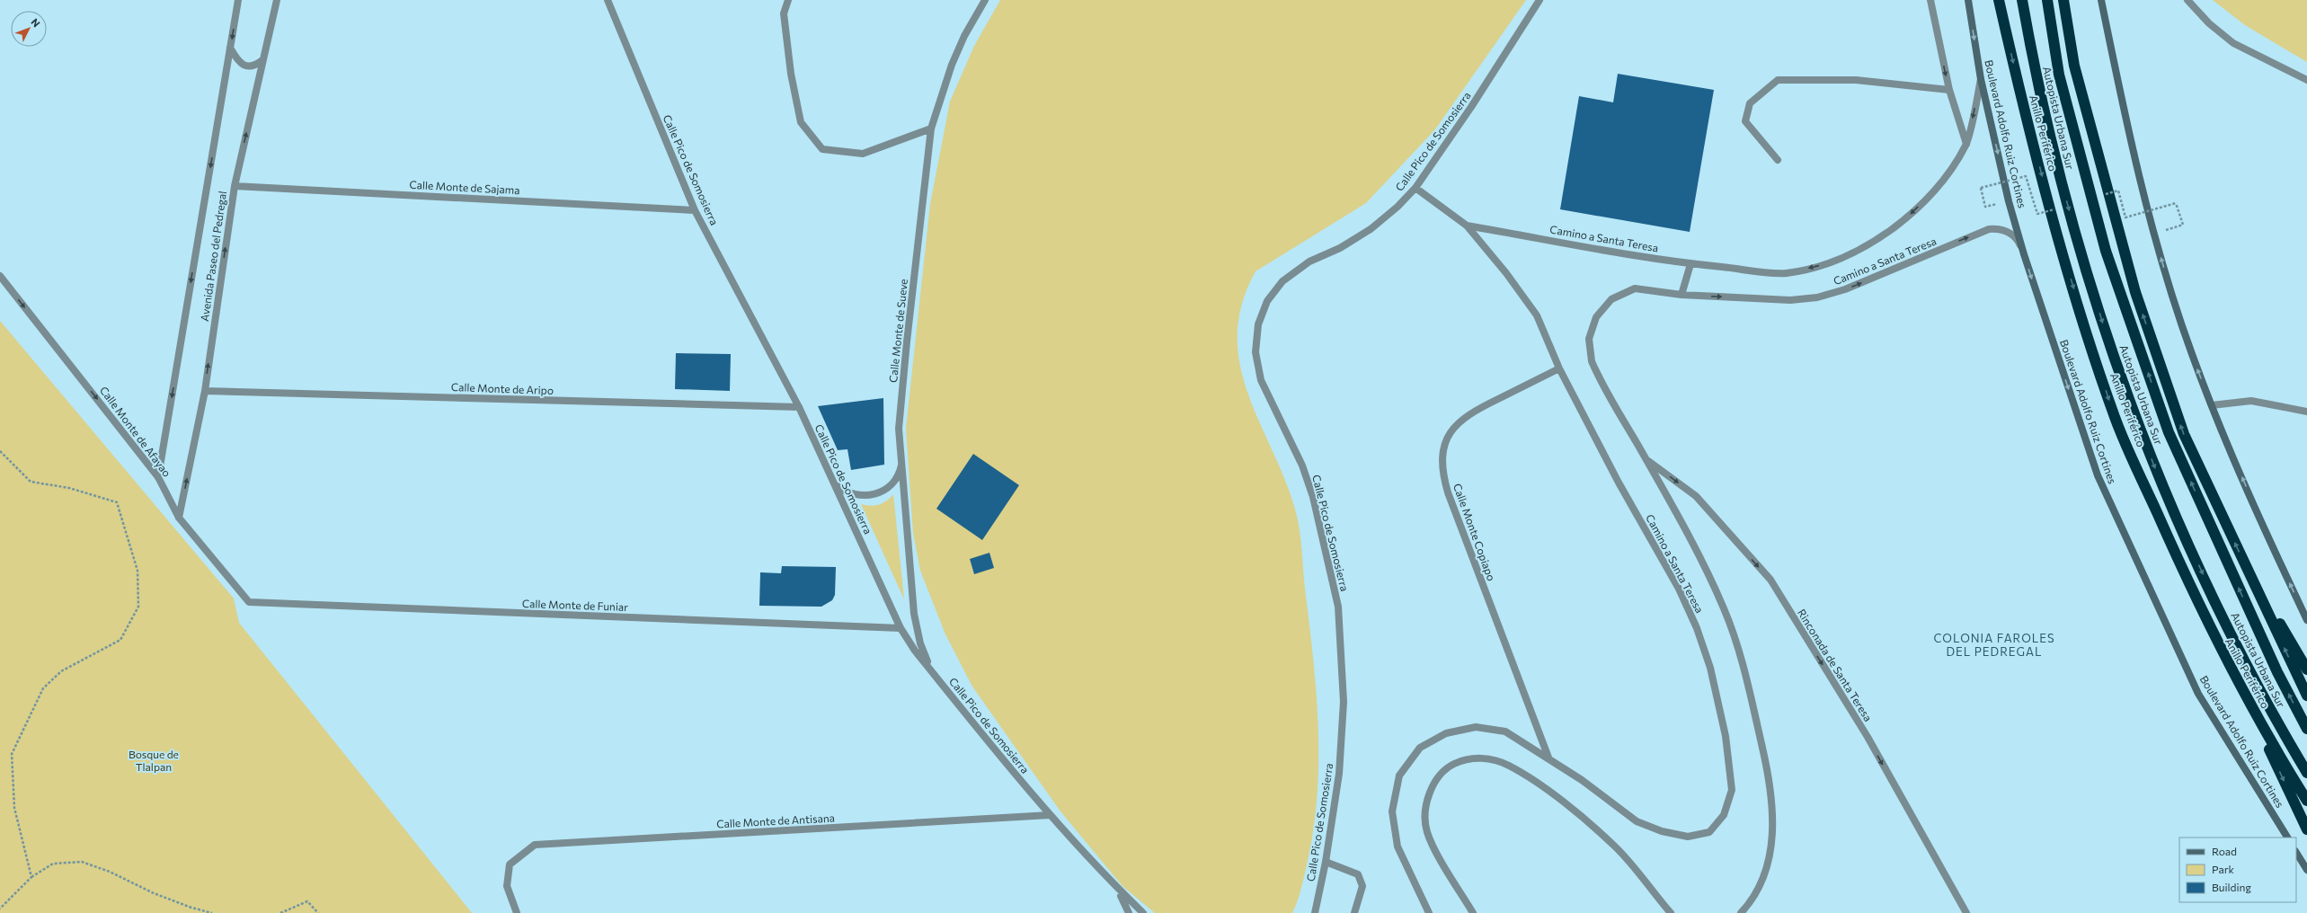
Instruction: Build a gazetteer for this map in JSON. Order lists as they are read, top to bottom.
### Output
{
  "streets": {
    "highway": ["Autopista Urbana Sur", "Anillo Periférico"],
    "main road": ["Boulevard Adolfo Ruiz Cortines"],
    "street": [
      "Calle Pico de Somosierra",
      "Calle Monte de Sajama",
      "Camino a Santa Teresa",
      "Avenida Paseo del Pedregal",
      "Calle Monte de Sueve",
      "Calle Monte de Aripo",
      "Calle Monte de Afayao",
      "Calle Monte Copiapo",
      "Calle Monte de Funiar",
      "Rinconada de Santa Teresa",
      "Calle Monte de Antisana"
    ]
  },
  "crossings": [
    ["Boulevard Adolfo Ruiz Cortines", "Camino a Santa Teresa"],
    ["Calle Pico de Somosierra", "Calle Monte de Sajama"],
    ["Calle Pico de Somosierra", "Camino a Santa Teresa"],
    ["Calle Pico de Somosierra", "Calle Monte de Sueve"],
    ["Calle Pico de Somosierra", "Calle Monte de Aripo"],
    ["Calle Pico de Somosierra", "Calle Monte de Funiar"],
    ["Calle Pico de Somosierra", "Calle Monte de Antisana"],
    ["Calle Monte de Sajama", "Avenida Paseo del Pedregal"],
    ["Camino a Santa Teresa", "Calle Monte Copiapo"],
    ["Camino a Santa Teresa", "Rinconada de Santa Teresa"],
    ["Avenida Paseo del Pedregal", "Calle Monte de Aripo"],
    ["Avenida Paseo del Pedregal", "Calle Monte de Afayao"],
    ["Calle Monte de Afayao", "Calle Monte de Funiar"]
  ],
  "one_way": ["Boulevard Adolfo Ruiz Cortines", "Calle Monte de Afayao", "Rinconada de Santa Teresa"],
  "districts": ["COLONIA FAROLES DEL PEDREGAL"],
  "parks": ["Bosque de Tlalpan"],
  "legend": ["Road", "Park", "Building"],
  "north": "top right"
}
